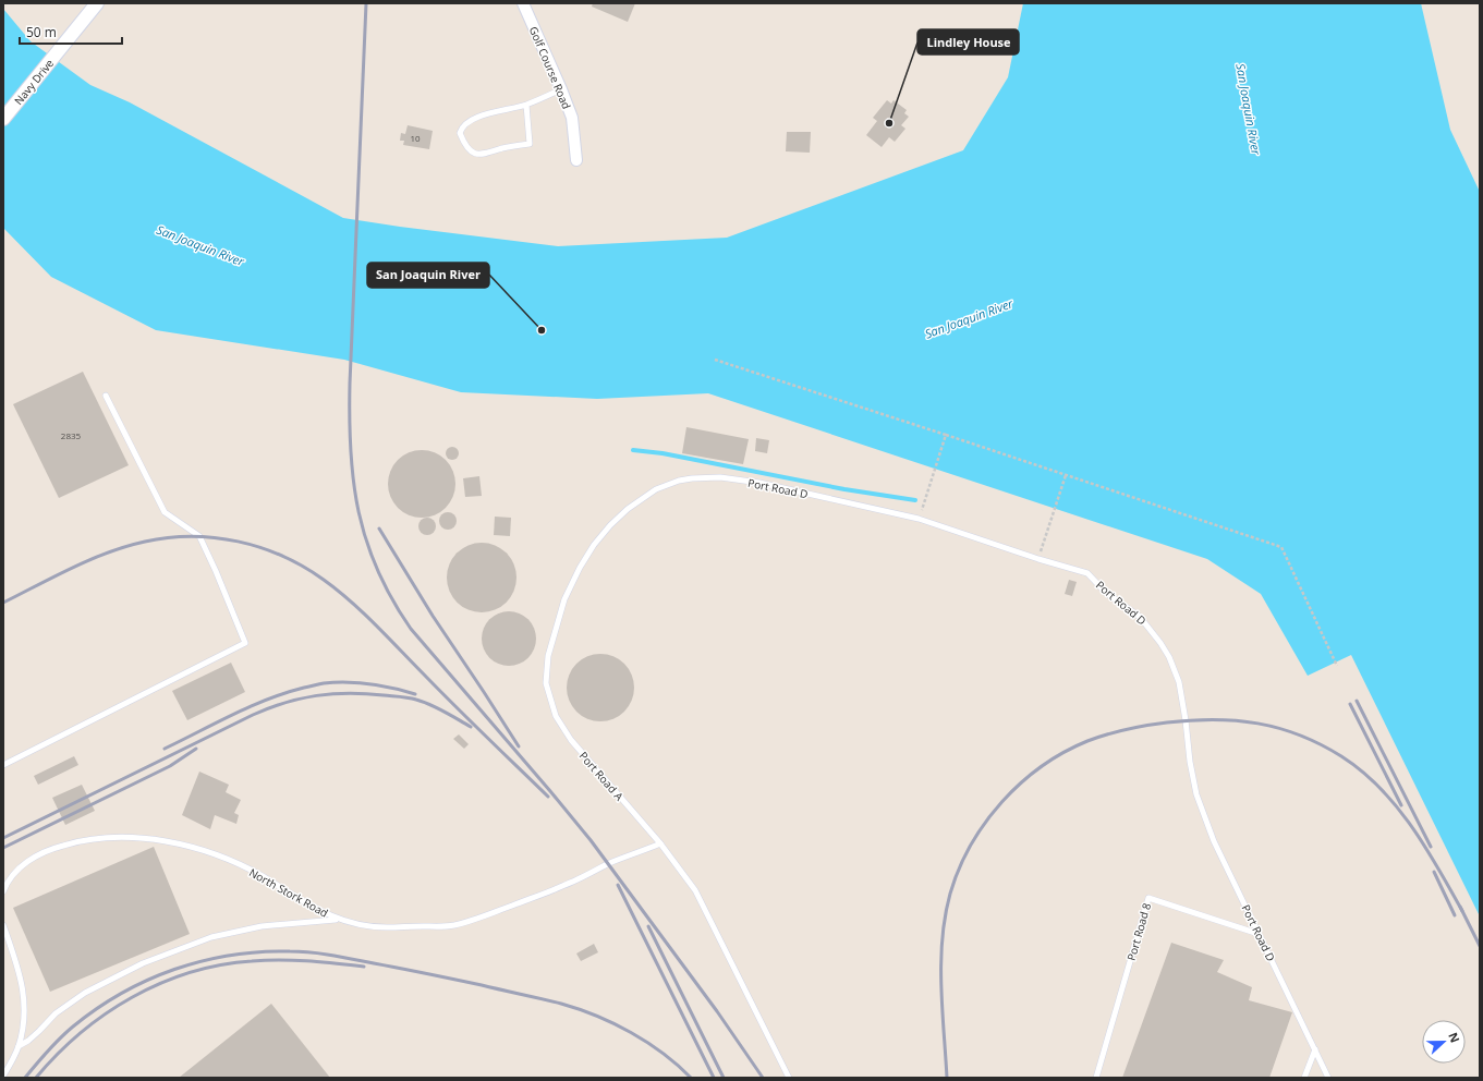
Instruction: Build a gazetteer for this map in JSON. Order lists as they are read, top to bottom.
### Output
{
  "streets": {
    "street": ["Golf Course Road", "Navy Drive"],
    "lane": [
      "Port Road D",
      "Port Road A",
      "North Stork Road",
      "Port Road 8"
    ]
  },
  "crossings": [
    ["Port Road D", "Port Road A"],
    ["Port Road D", "Port Road 8"],
    ["Port Road A", "North Stork Road"]
  ],
  "water": ["San Joaquin River"],
  "places": ["Lindley House", "San Joaquin River"],
  "house_numbers": ["10", "2835"],
  "scale_bar": "50 m",
  "north": "right"
}
